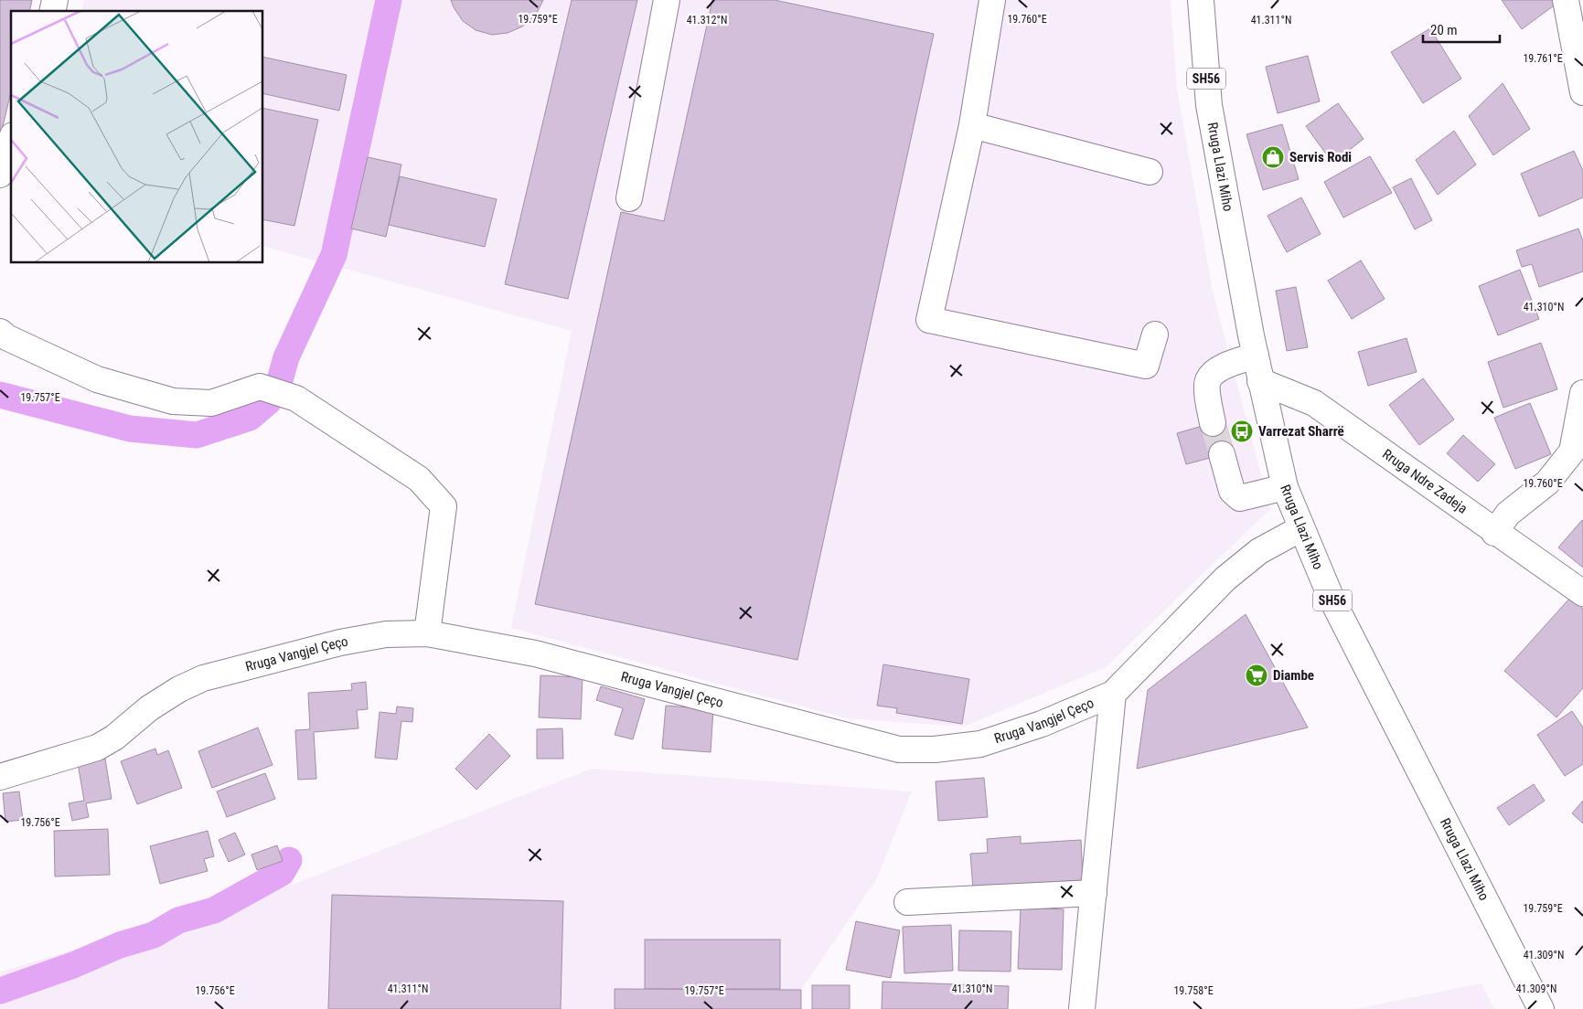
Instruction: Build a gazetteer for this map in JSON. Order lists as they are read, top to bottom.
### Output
{
  "streets": {
    "street": [
      "SH56",
      "Rruga Llazi Miho",
      "Rruga Ndre Zadeja",
      "Rruga Vangjel Çeço"
    ]
  },
  "crossings": [
    ["Rruga Llazi Miho", "Rruga Ndre Zadeja"],
    ["Rruga Llazi Miho", "Rruga Vangjel Çeço"]
  ],
  "places": {
    "shop": ["Servis Rodi"],
    "bus stop": ["Varrezat Sharrë"],
    "supermarket": ["Diambe"]
  },
  "scale_bar": "20 m",
  "coordinates": [
    "19.759°E",
    "19.760°E",
    "41.312°N",
    "41.311°N",
    "19.761°E",
    "41.310°N",
    "19.757°E",
    "19.756°E",
    "41.309°N",
    "19.758°E"
  ]
}
